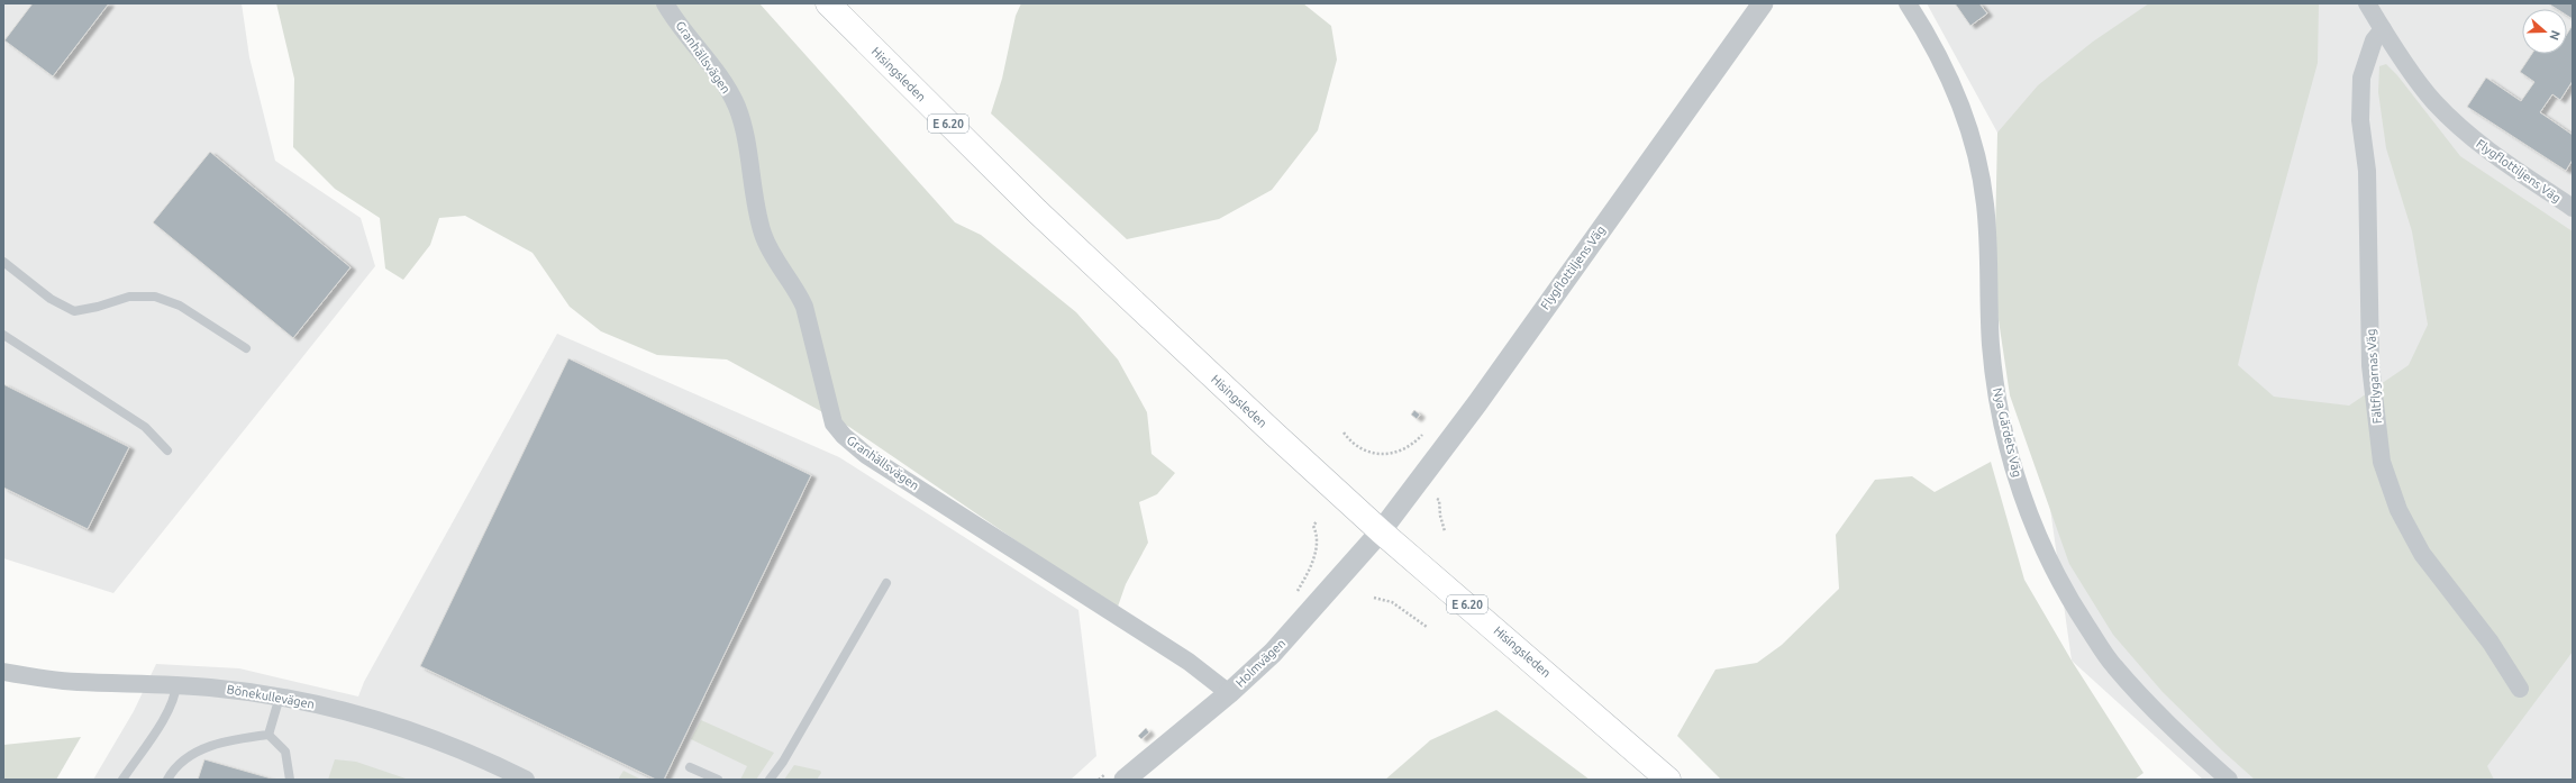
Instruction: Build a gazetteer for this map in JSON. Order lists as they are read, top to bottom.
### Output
{
  "streets": {
    "highway": ["Hisingsleden", "E 6.20"],
    "street": [
      "Granhällsvägen",
      "Flygflottiljens Väg",
      "Fältflygarnas Väg",
      "Nya Gärdets Väg",
      "Holmvägen",
      "Bönekullevägen"
    ]
  },
  "crossings": [
    ["Granhällsvägen", "Holmvägen"],
    ["Hisingsleden", "Flygflottiljens Väg"],
    ["Hisingsleden", "Holmvägen"],
    ["Flygflottiljens Väg", "Fältflygarnas Väg"],
    ["Flygflottiljens Väg", "Holmvägen"]
  ],
  "north": "right"
}
